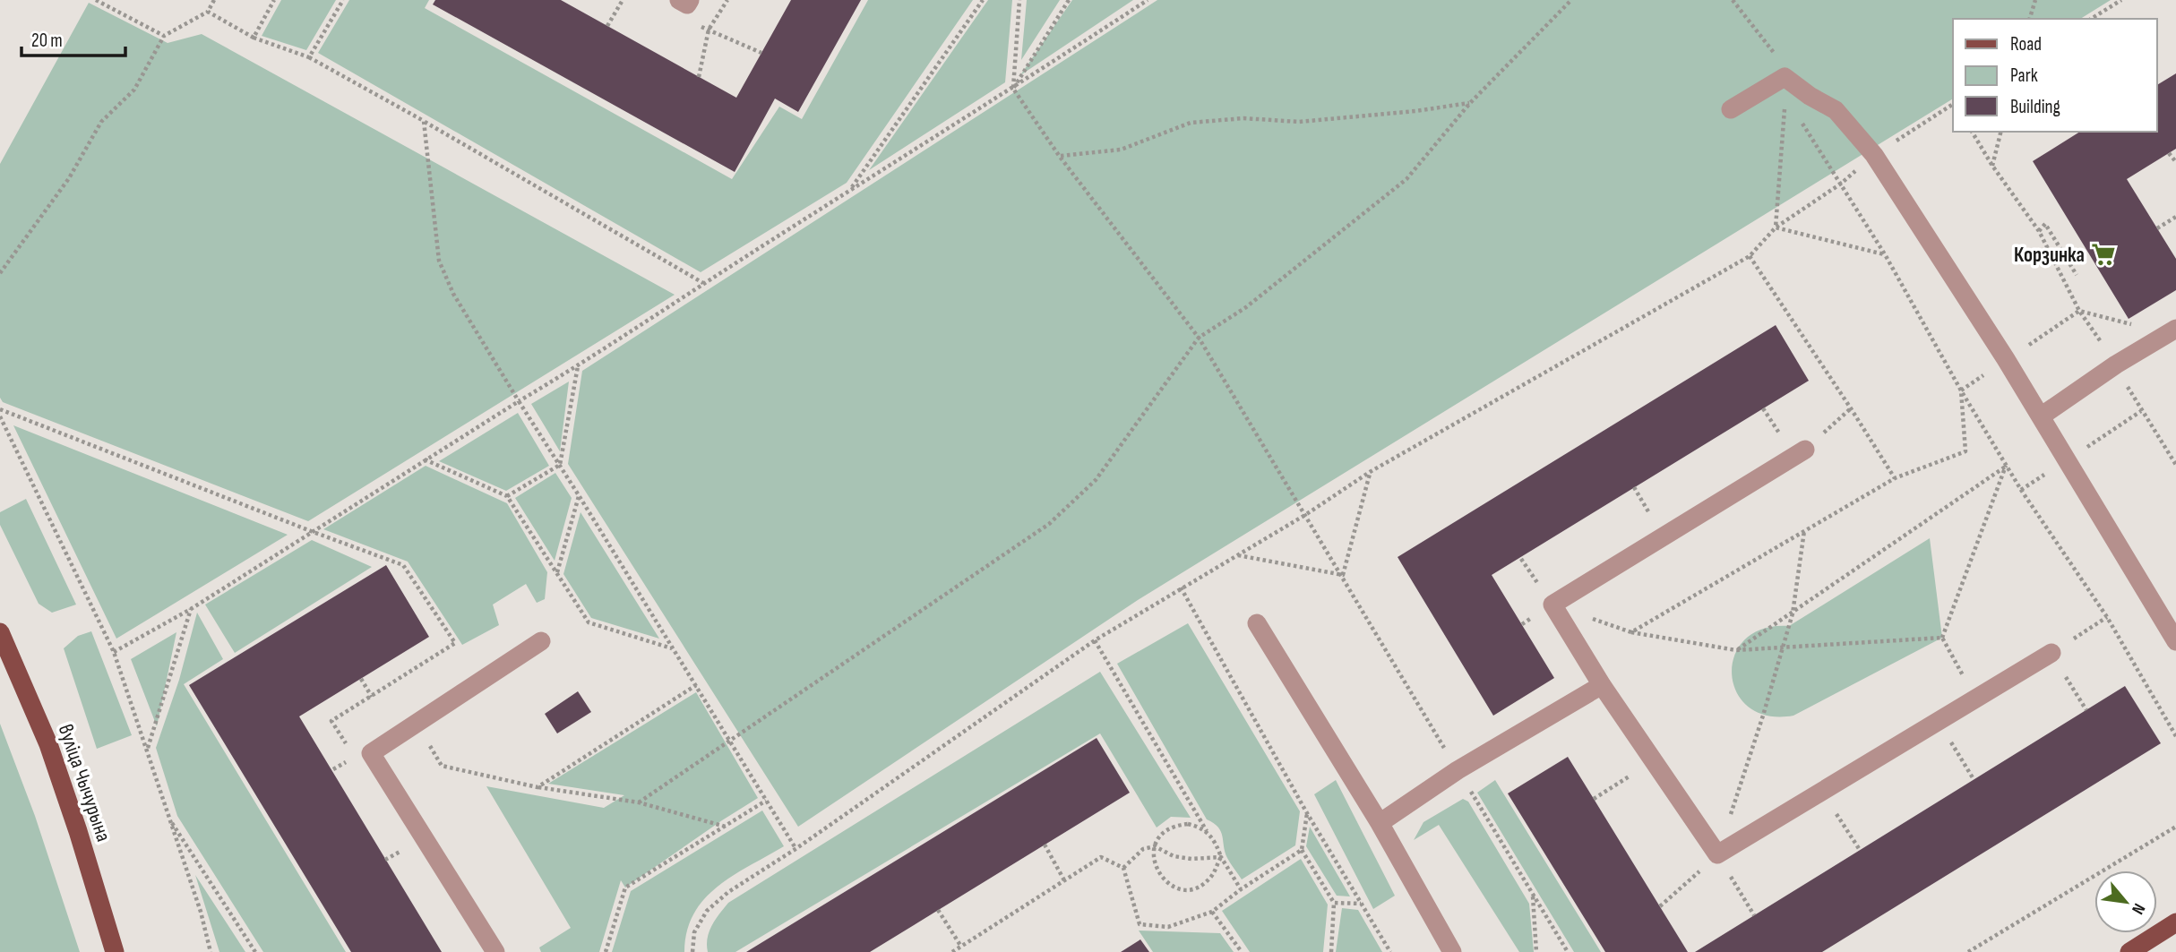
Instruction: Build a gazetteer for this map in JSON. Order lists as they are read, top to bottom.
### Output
{
  "streets": {
    "main road": ["вуліца Чычурына"]
  },
  "places": {
    "supermarket": ["Корзинка"]
  },
  "legend": ["Road", "Park", "Building"],
  "scale_bar": "20 m",
  "north": "bottom right"
}
